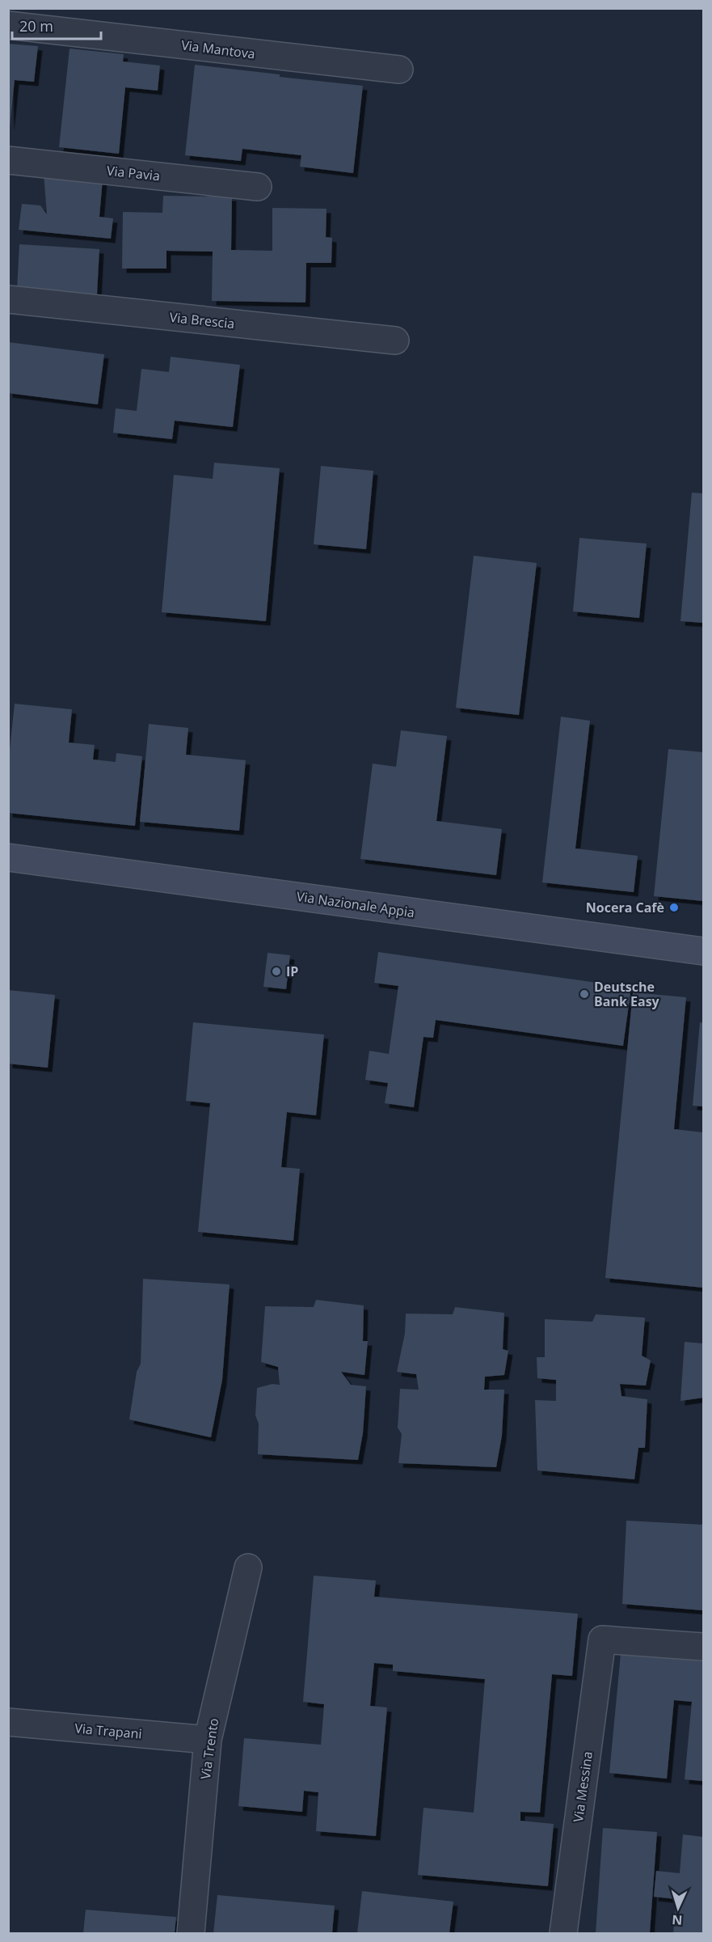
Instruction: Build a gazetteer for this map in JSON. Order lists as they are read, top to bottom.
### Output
{
  "streets": {
    "main road": ["Via Nazionale Appia"],
    "street": [
      "Via Mantova",
      "Via Pavia",
      "Via Brescia",
      "Via Trapani",
      "Via Trento",
      "Via Messina"
    ]
  },
  "crossings": [
    ["Via Trapani", "Via Trento"]
  ],
  "places": ["Nocera Cafè", "IP", "Deutsche Bank Easy"],
  "scale_bar": "20 m",
  "north": "bottom"
}
